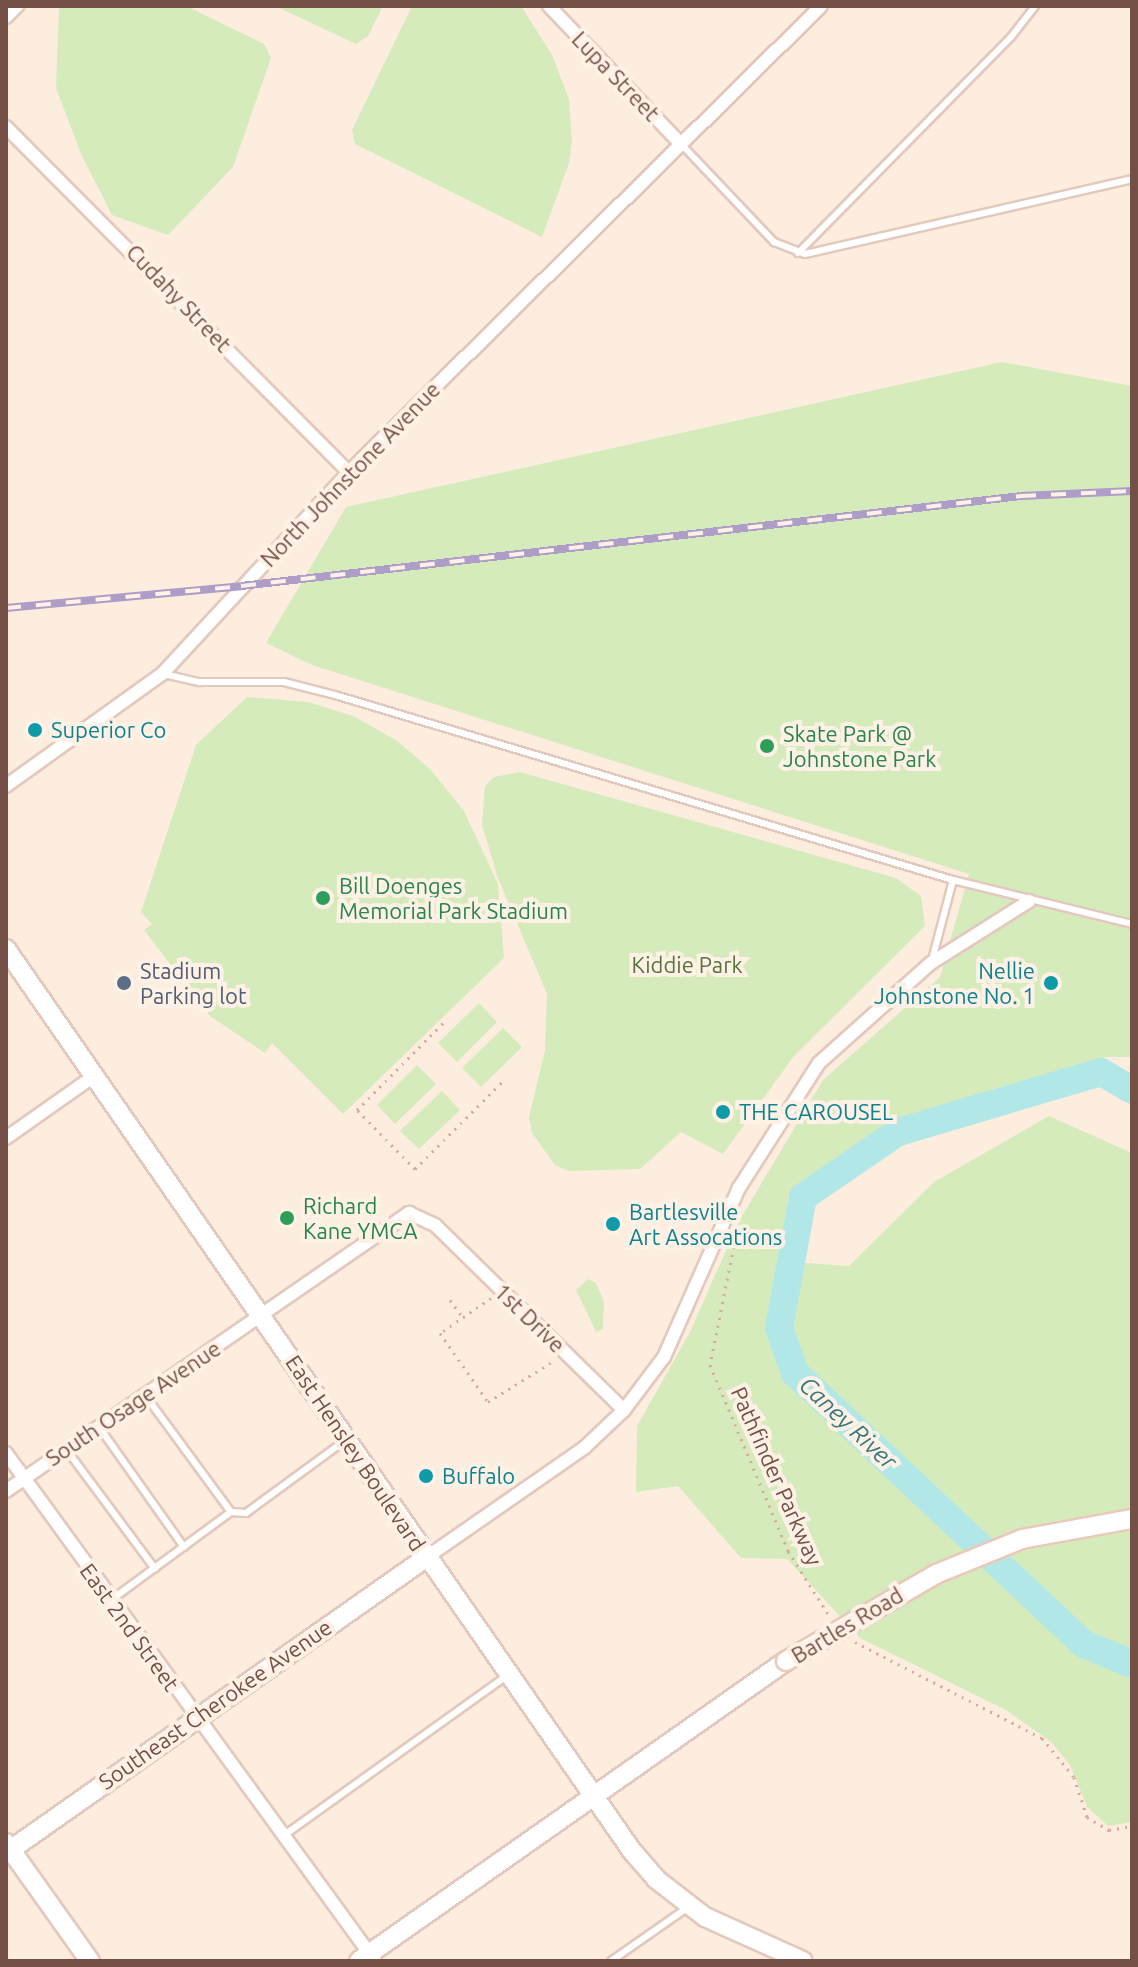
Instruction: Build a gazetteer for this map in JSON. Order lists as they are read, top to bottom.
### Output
{
  "streets": {
    "main road": ["East Hensley Boulevard", "Bartles Road", "Southeast Cherokee Avenue"],
    "street": [
      "Lupa Street",
      "Cudahy Street",
      "North Johnstone Avenue",
      "1st Drive",
      "South Osage Avenue",
      "East 2nd Street"
    ],
    "path": ["Pathfinder Parkway"]
  },
  "crossings": [
    ["Lupa Street", "North Johnstone Avenue"],
    ["Cudahy Street", "North Johnstone Avenue"],
    ["1st Drive", "South Osage Avenue"],
    ["South Osage Avenue", "East Hensley Boulevard"],
    ["South Osage Avenue", "East 2nd Street"],
    ["East Hensley Boulevard", "Bartles Road"],
    ["East Hensley Boulevard", "Southeast Cherokee Avenue"],
    ["Bartles Road", "East 2nd Street"],
    ["East 2nd Street", "Southeast Cherokee Avenue"]
  ],
  "water": ["Caney River"],
  "parks": ["Kiddie Park"],
  "places": [
    "Superior Co",
    "Skate Park @ Johnstone Park",
    "Bill Doenges Memorial Park Stadium",
    "Stadium Parking lot",
    "Nellie Johnstone No. 1",
    "THE CAROUSEL",
    "Richard Kane YMCA",
    "Bartlesville Art Assocations",
    "Buffalo"
  ]
}
